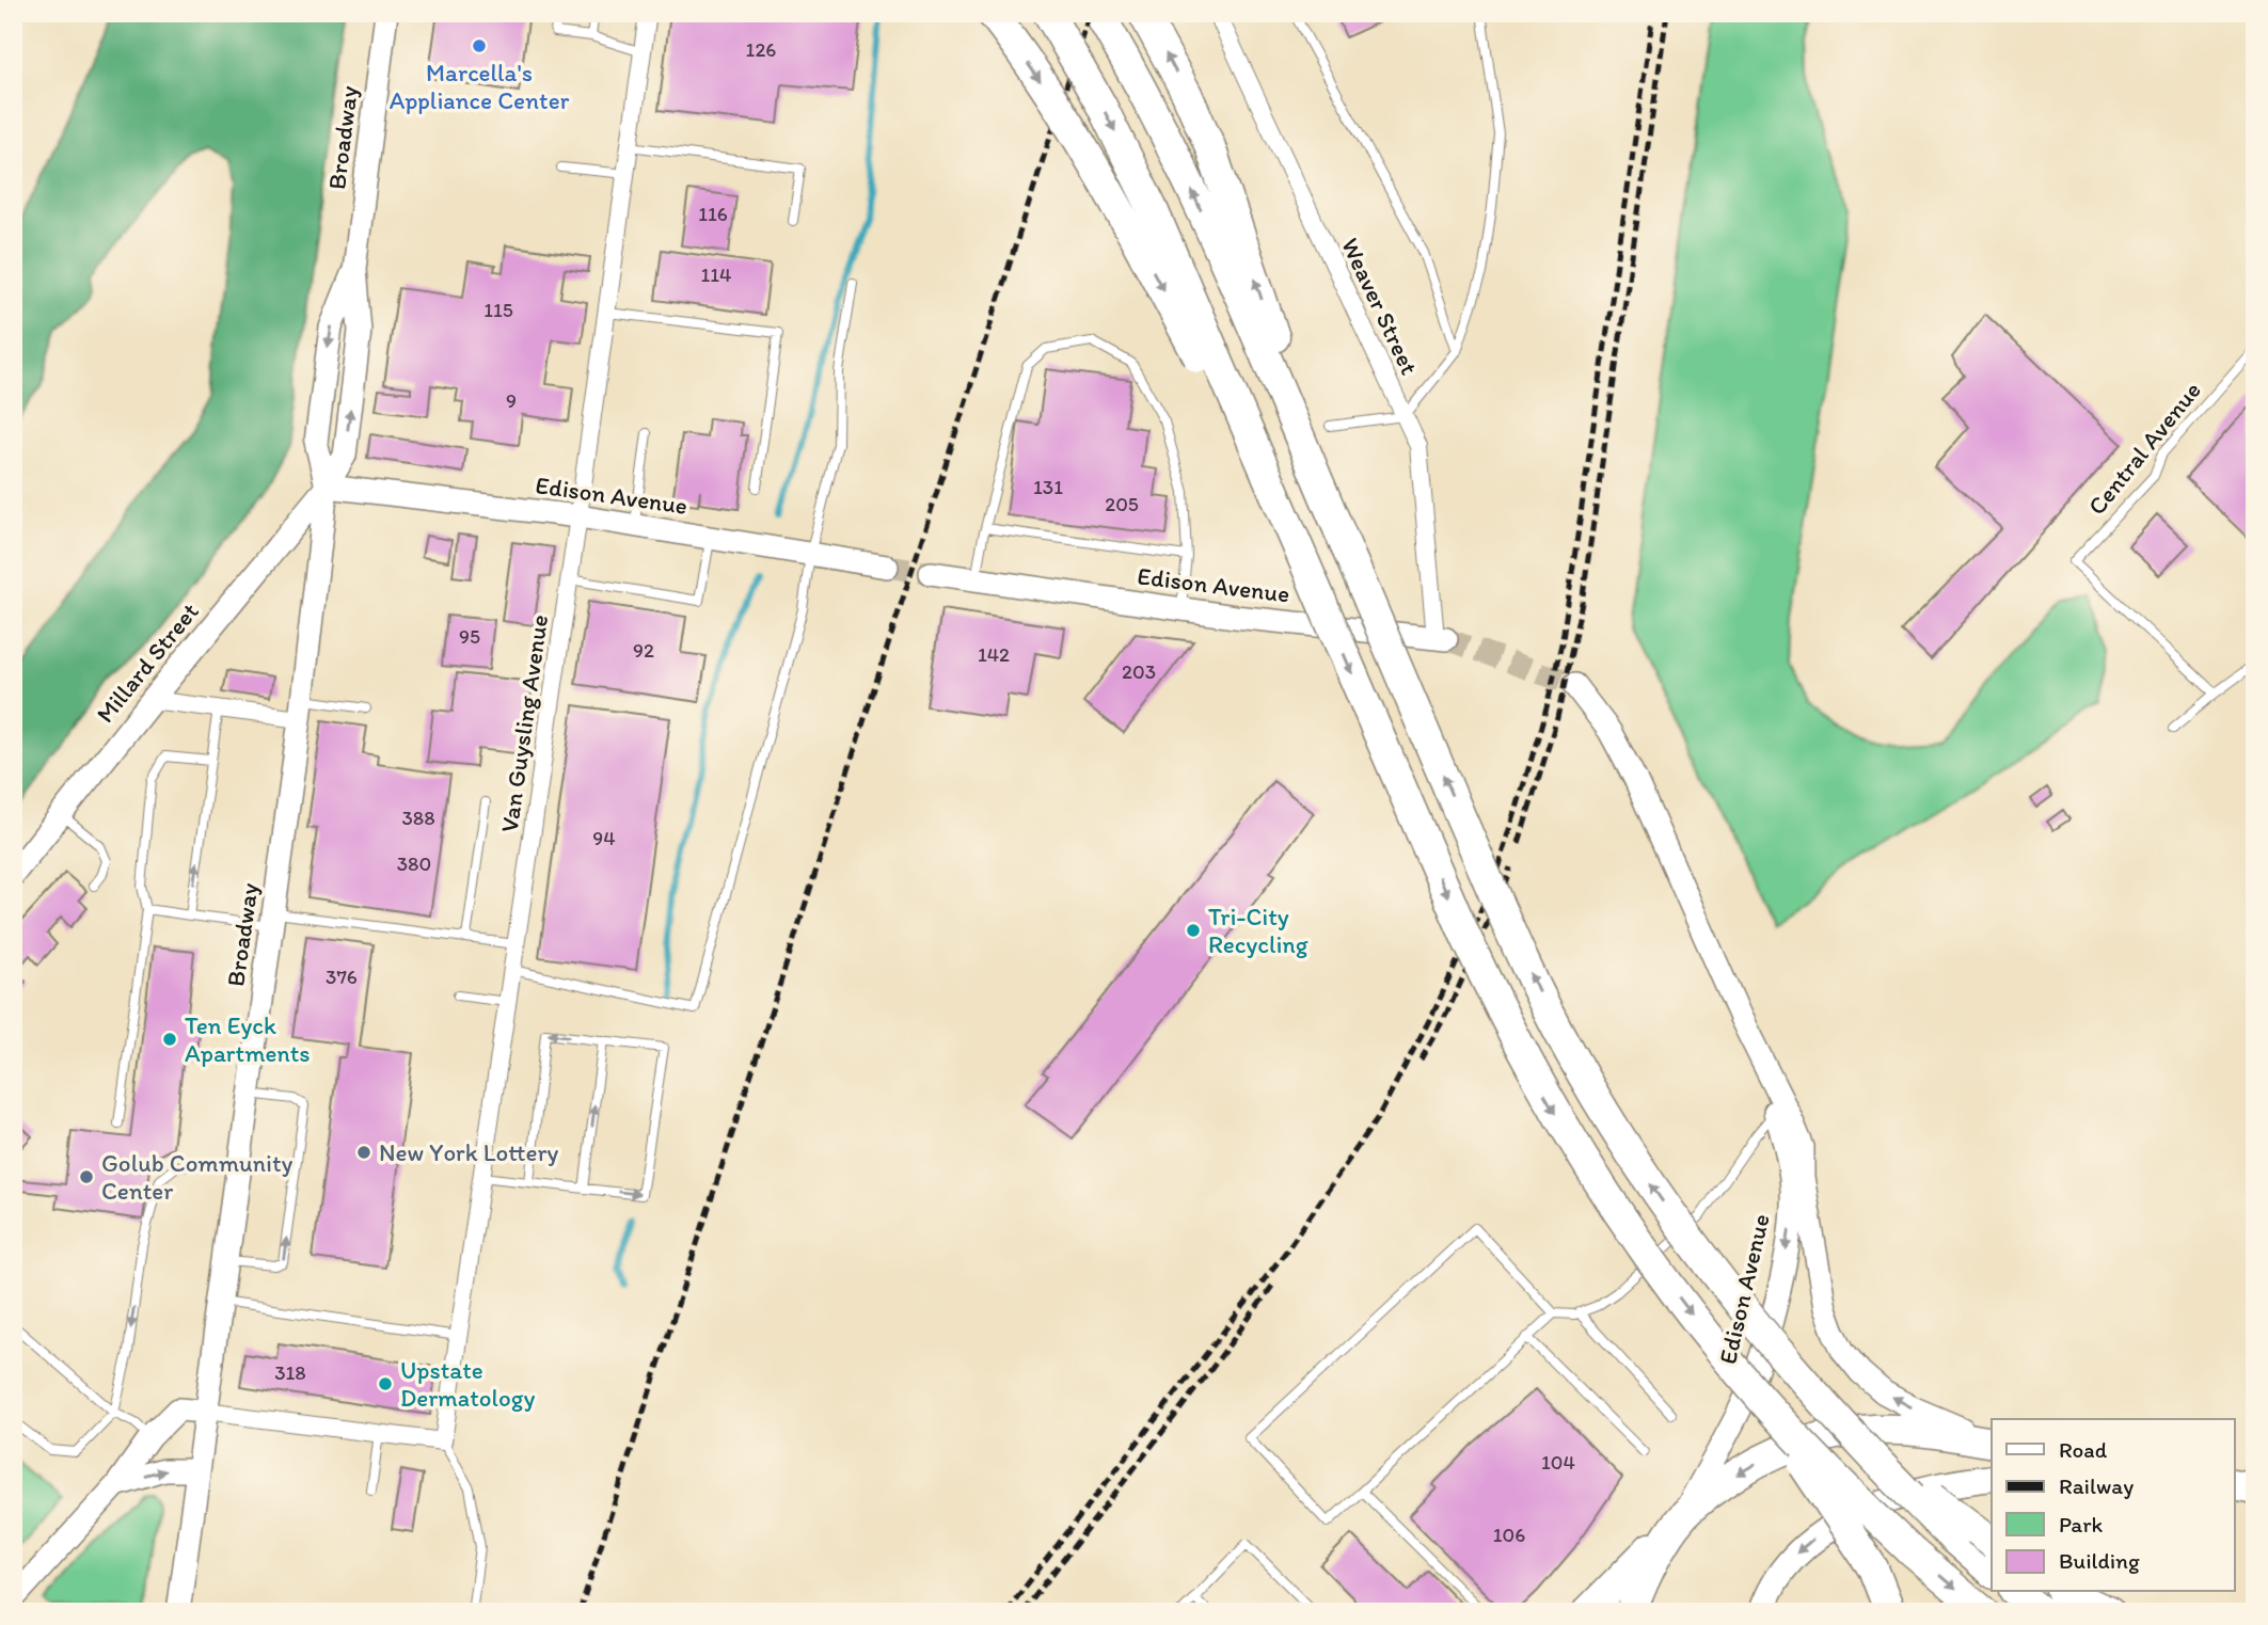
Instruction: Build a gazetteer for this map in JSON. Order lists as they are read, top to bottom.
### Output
{
  "streets": {
    "street": [
      "Broadway",
      "Weaver Street",
      "Edison Avenue",
      "Millard Street",
      "Van Guysling Avenue"
    ],
    "lane": ["Central Avenue"]
  },
  "crossings": [
    ["Broadway", "Edison Avenue"],
    ["Broadway", "Millard Street"],
    ["Weaver Street", "Edison Avenue"],
    ["Edison Avenue", "Millard Street"],
    ["Edison Avenue", "Van Guysling Avenue"]
  ],
  "places": [
    "Marcella's Appliance Center",
    "Tri-City Recycling",
    "Ten Eyck Apartments",
    "New York Lottery",
    "Golub Community Center",
    "Upstate Dermatology"
  ],
  "house_numbers": [
    "126",
    "116",
    "114",
    "115",
    "9",
    "131",
    "205",
    "95",
    "92",
    "142",
    "203",
    "388",
    "94",
    "380",
    "376",
    "318",
    "104",
    "106"
  ],
  "legend": [
    "Road",
    "Railway",
    "Park",
    "Building"
  ]
}
